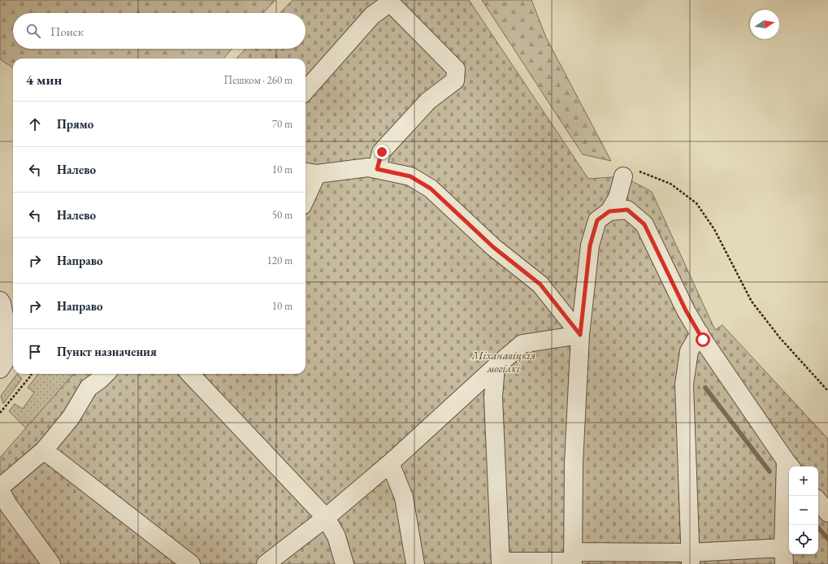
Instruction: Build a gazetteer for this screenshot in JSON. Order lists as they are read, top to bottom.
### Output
{
  "parks": ["Міханавіцкія могілкі"],
  "north": "right",
  "page": {
    "search": "Поиск",
    "heading": ["4 мин", "Пешком · 260 m"],
    "list": [
      ["Прямо", "70 m"],
      ["Налево", "10 m"],
      ["Налево", "50 m"],
      ["Направо", "120 m"],
      ["Направо", "10 m"],
      "Пункт назначения"
    ],
    "map_buttons": ["+", "−"]
  }
}
